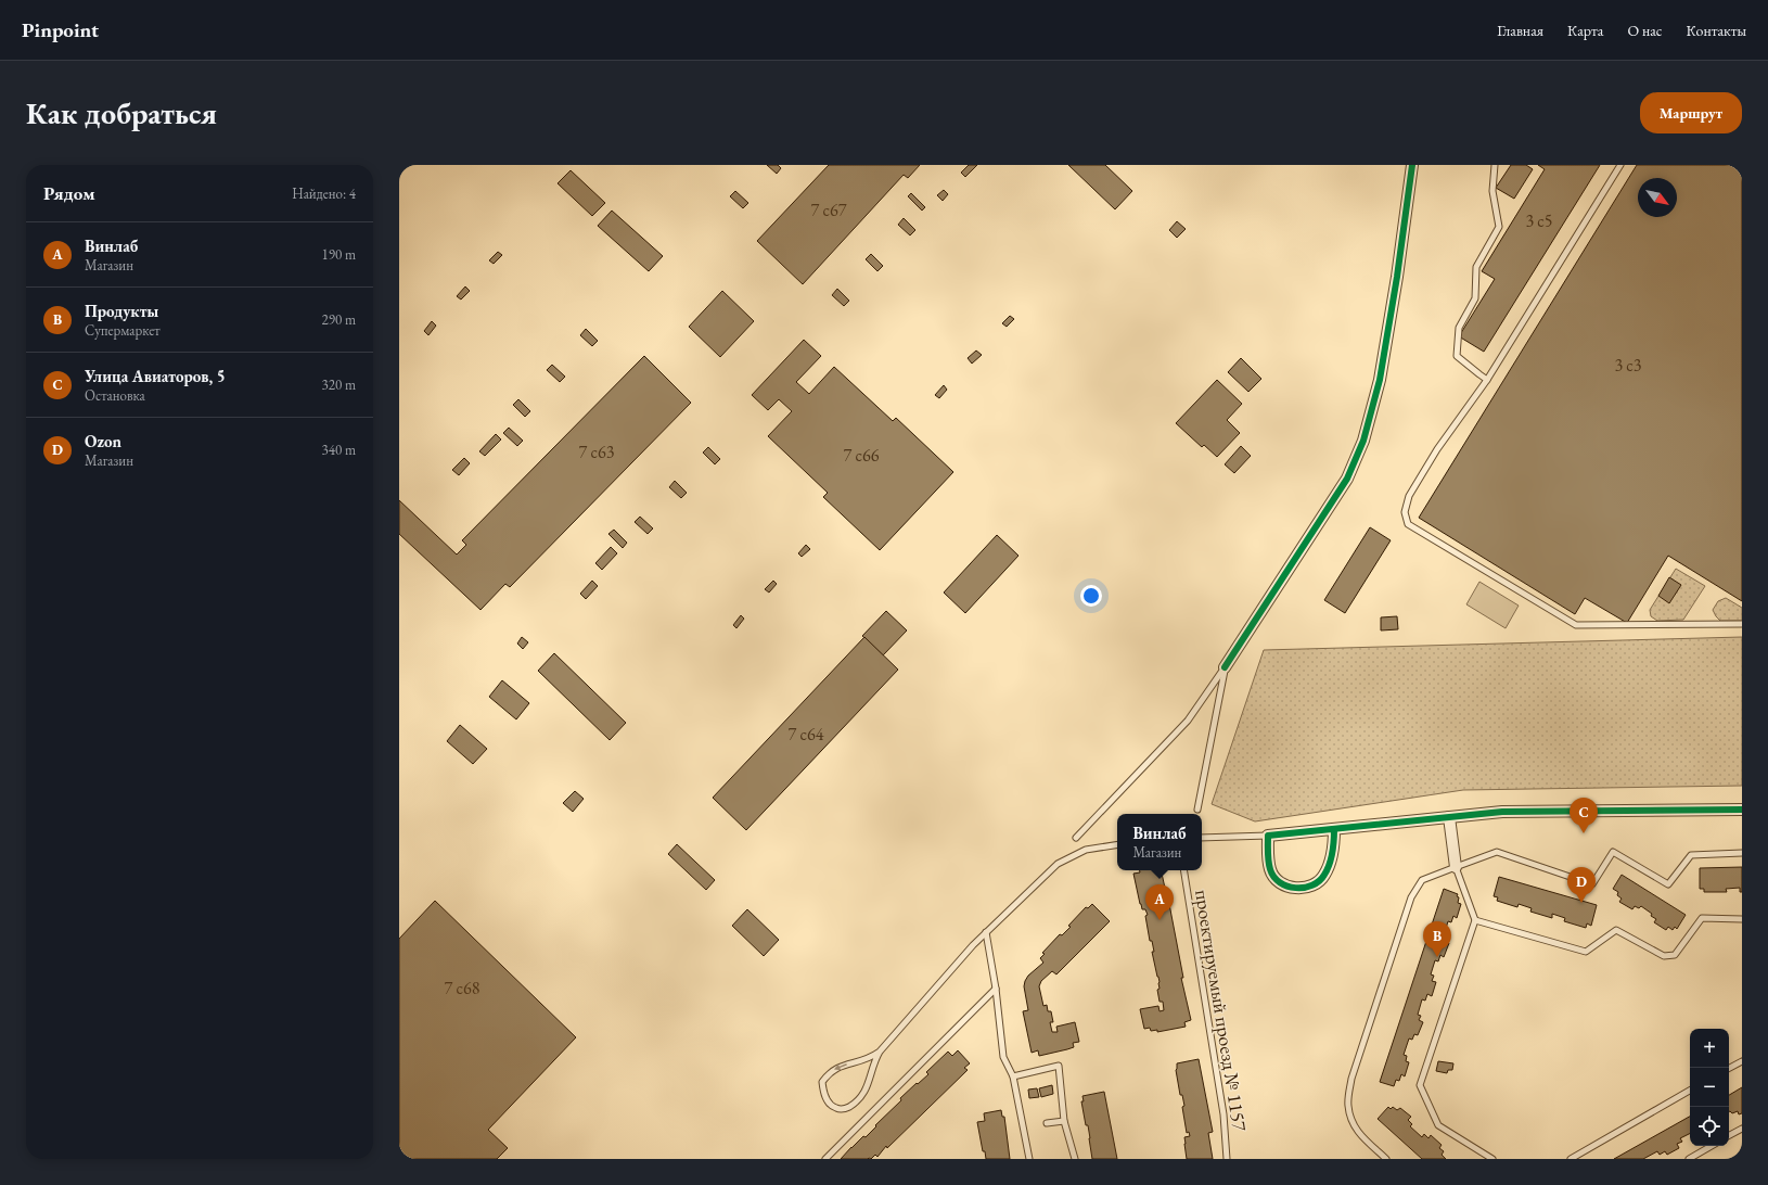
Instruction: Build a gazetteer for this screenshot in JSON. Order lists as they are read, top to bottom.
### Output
{
  "streets": {
    "lane": ["проектируемый проезд № 1157"]
  },
  "house_numbers": [
    "7 с67",
    "3 c5",
    "3 с3",
    "7 с63",
    "7 с66",
    "7 с64",
    "7 с68"
  ],
  "north": "bottom right",
  "page": {
    "header": "Pinpoint",
    "nav": [
      "Главная",
      "Карта",
      "О нас",
      "Контакты"
    ],
    "buttons": "Маршрут",
    "title": "Как добраться",
    "heading": ["Рядом", "Найдено: 4"],
    "list": [
      {
        "mark": "A",
        "name": "Винлаб",
        "note": "Магазин",
        "value": "190 m"
      },
      {
        "mark": "B",
        "name": "Продукты",
        "note": "Супермаркет",
        "value": "290 m"
      },
      {
        "mark": "C",
        "name": "Улица Авиаторов, 5",
        "note": "Остановка",
        "value": "320 m"
      },
      {
        "mark": "D",
        "name": "Ozon",
        "note": "Магазин",
        "value": "340 m"
      }
    ],
    "pins": [
      "C",
      "D",
      "A",
      "B"
    ],
    "popup": ["Винлаб", "Магазин"],
    "map_buttons": ["+", "−"]
  }
}
